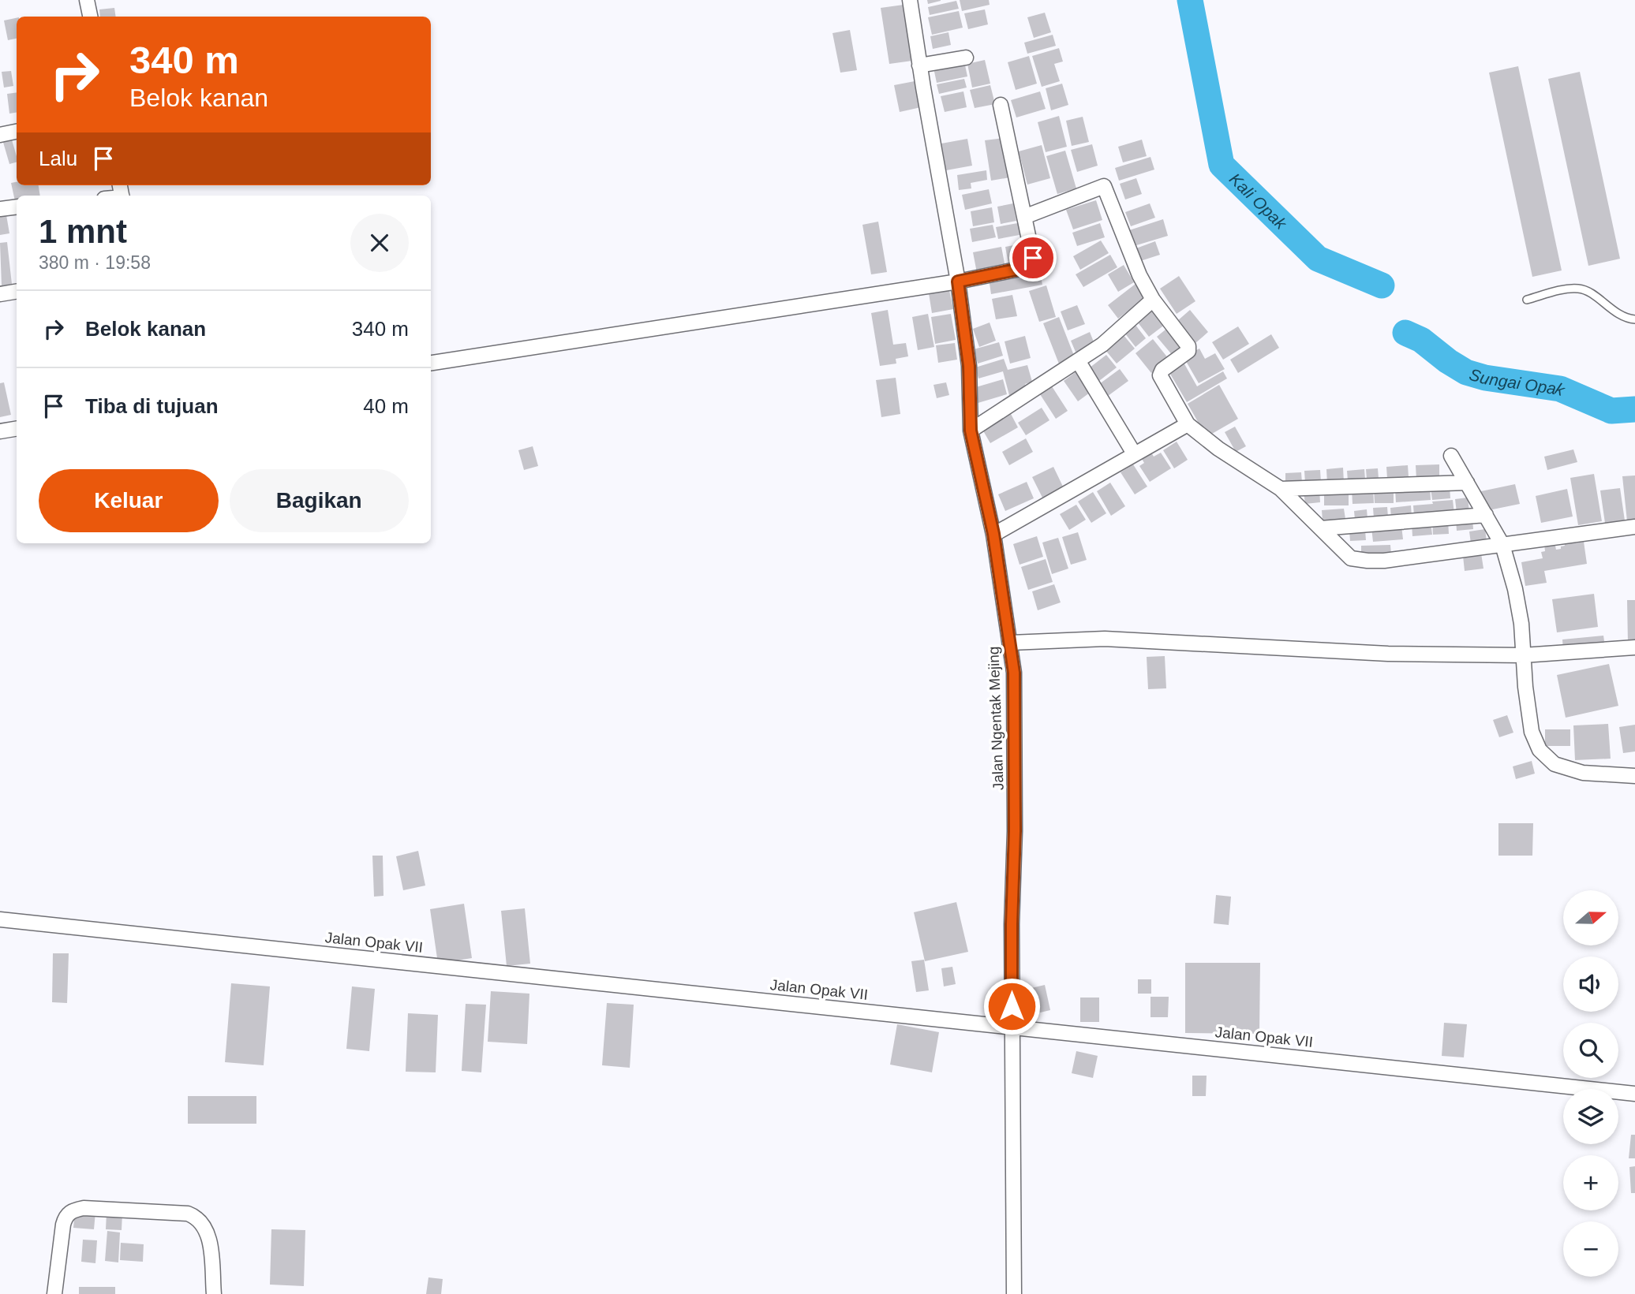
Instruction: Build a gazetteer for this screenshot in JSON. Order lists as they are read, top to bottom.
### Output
{
  "streets": {
    "street": ["Jalan Ngentak Mejing", "Jalan Opak VII"]
  },
  "crossings": [
    ["Jalan Ngentak Mejing", "Jalan Opak VII"]
  ],
  "water": ["Kali Opak", "Sungai Opak"],
  "north": "right",
  "page": {
    "turn": ["340 m", "Belok kanan"],
    "then": "Lalu",
    "heading": ["1 mnt", "380 m · 19:58"],
    "list": [
      {
        "name": "Belok kanan",
        "value": "340 m"
      },
      {
        "name": "Tiba di tujuan",
        "value": "40 m"
      }
    ],
    "buttons": ["Keluar", "Bagikan"],
    "map_buttons": ["+", "−"]
  }
}
